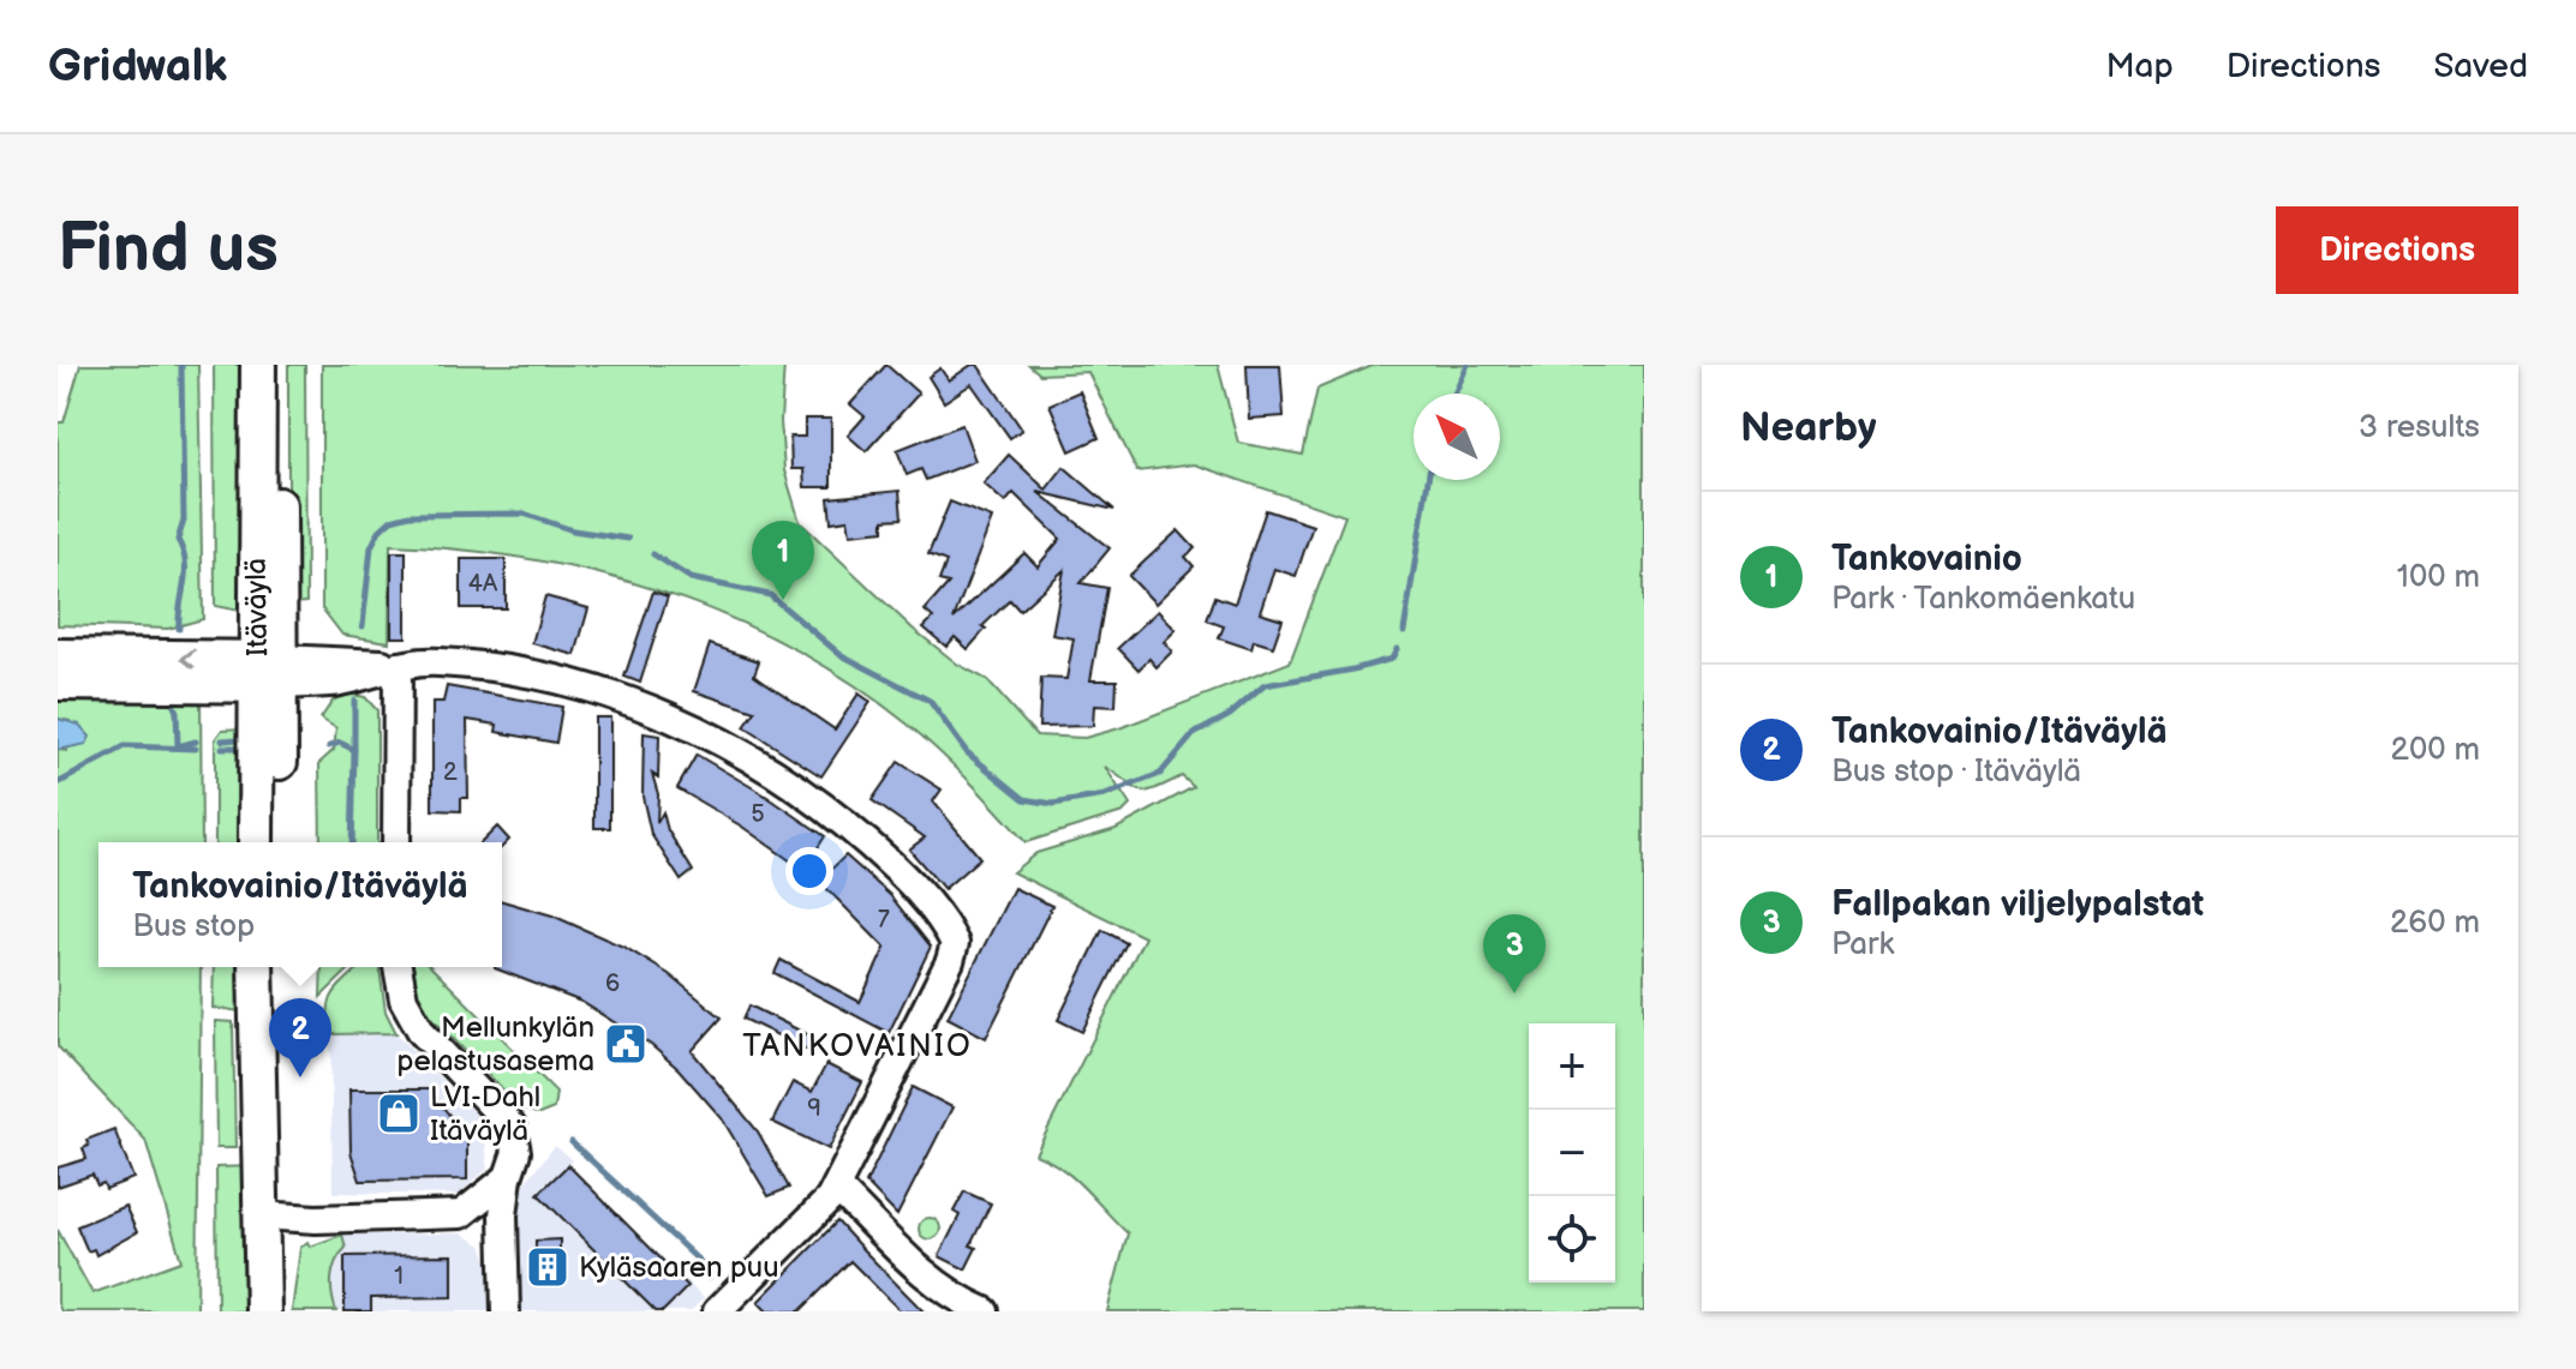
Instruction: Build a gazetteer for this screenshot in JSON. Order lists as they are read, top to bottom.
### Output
{
  "streets": {
    "main road": ["Itäväylä"]
  },
  "districts": ["TANKOVAINIO"],
  "places": {
    "public building": ["Mellunkylän pelastusasema"],
    "shop": ["LVI-Dahl Itäväylä"],
    "building": ["Kyläsaaren puu"]
  },
  "house_numbers": [
    "4A",
    "2",
    "5",
    "7",
    "6",
    "9",
    "1"
  ],
  "north": "top left",
  "page": {
    "header": "Gridwalk",
    "nav": ["Map", "Directions", "Saved"],
    "buttons": "Directions",
    "title": "Find us",
    "heading": ["Nearby", "3 results"],
    "list": [
      {
        "mark": "1",
        "name": "Tankovainio",
        "note": "Park · Tankomäenkatu",
        "value": "100 m"
      },
      {
        "mark": "2",
        "name": "Tankovainio/Itäväylä",
        "note": "Bus stop · Itäväylä",
        "value": "200 m"
      },
      {
        "mark": "3",
        "name": "Fallpakan viljelypalstat",
        "note": "Park",
        "value": "260 m"
      }
    ],
    "pins": ["1", "3", "2"],
    "popup": ["Tankovainio/Itäväylä", "Bus stop"],
    "map_buttons": ["+", "−"]
  }
}
